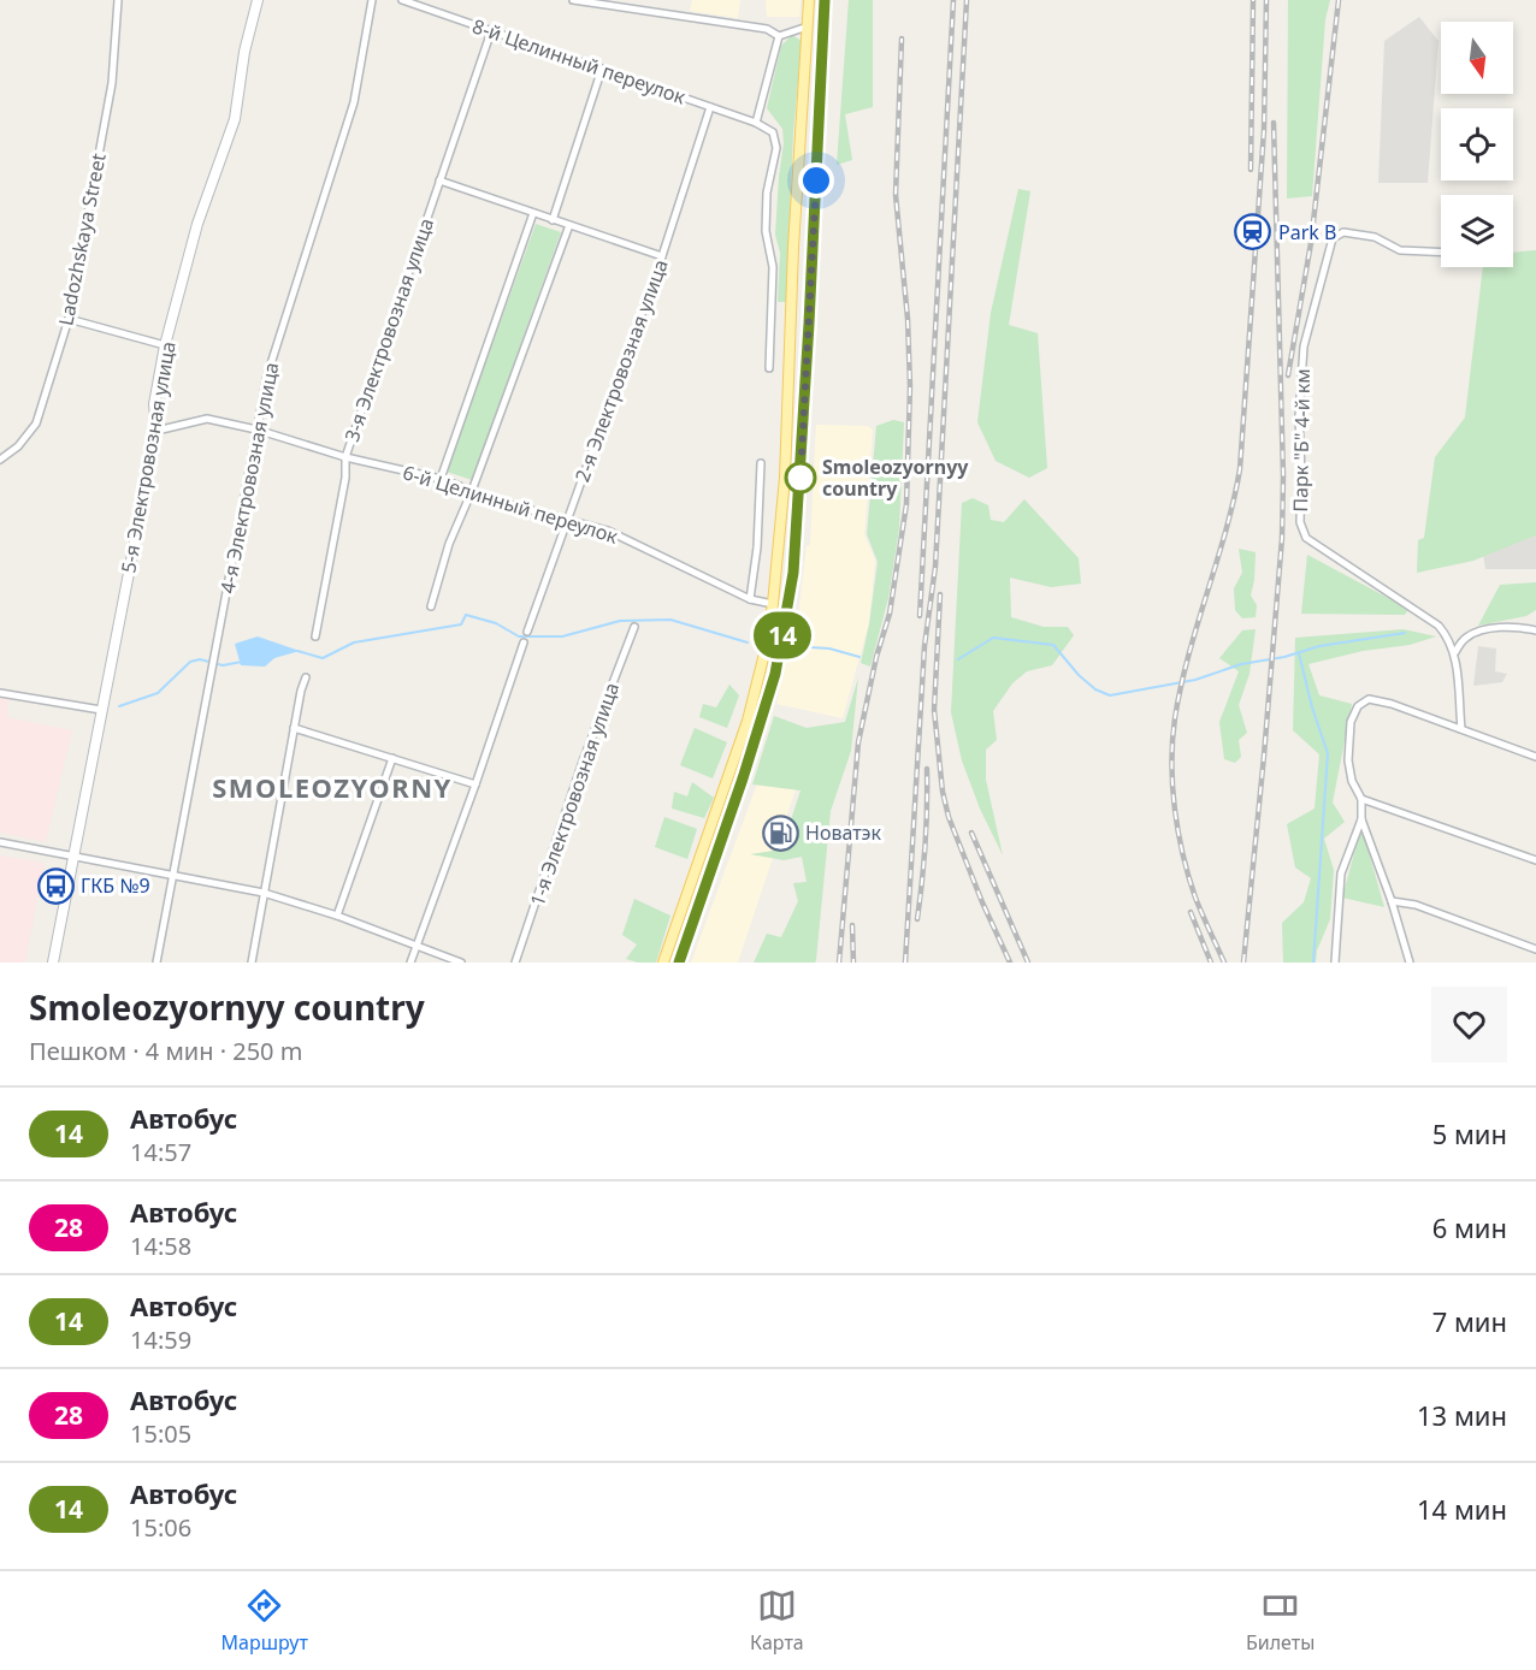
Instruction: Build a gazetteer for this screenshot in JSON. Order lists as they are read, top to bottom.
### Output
{
  "streets": {
    "street": [
      "8-й Целинный переулок",
      "Ladozhskaya Street",
      "3-я Электровозная улица",
      "2-я Электровозная улица",
      "Парк \"Б\" 4-й км",
      "5-я Электровозная улица",
      "4-я Электровозная улица",
      "6-й Целинный переулок",
      "1-я Электровозная улица"
    ]
  },
  "crossings": [
    ["8-й Целинный переулок", "3-я Электровозная улица"],
    ["8-й Целинный переулок", "2-я Электровозная улица"],
    ["3-я Электровозная улица", "6-й Целинный переулок"],
    ["2-я Электровозная улица", "6-й Целинный переулок"],
    ["5-я Электровозная улица", "6-й Целинный переулок"],
    ["4-я Электровозная улица", "6-й Целинный переулок"]
  ],
  "districts": ["SMOLEOZYORNY"],
  "places": {
    "station": ["Park B"],
    "other": ["Smoleozyornyy country"],
    "fuel station": ["Новатэк"],
    "bus stop": ["ГКБ №9"]
  },
  "lines": ["bus line 14"],
  "north": "bottom",
  "page": {
    "on_map": "14",
    "heading": ["Smoleozyornyy country", "Пешком · 4 мин · 250 m"],
    "list": [
      {
        "mark": "14",
        "name": "Автобус",
        "note": "14:57",
        "value": "5 мин"
      },
      {
        "mark": "28",
        "name": "Автобус",
        "note": "14:58",
        "value": "6 мин"
      },
      {
        "mark": "14",
        "name": "Автобус",
        "note": "14:59",
        "value": "7 мин"
      },
      {
        "mark": "28",
        "name": "Автобус",
        "note": "15:05",
        "value": "13 мин"
      },
      {
        "mark": "14",
        "name": "Автобус",
        "note": "15:06",
        "value": "14 мин"
      }
    ],
    "tabs": ["Маршрут", "Карта", "Билеты"]
  }
}
